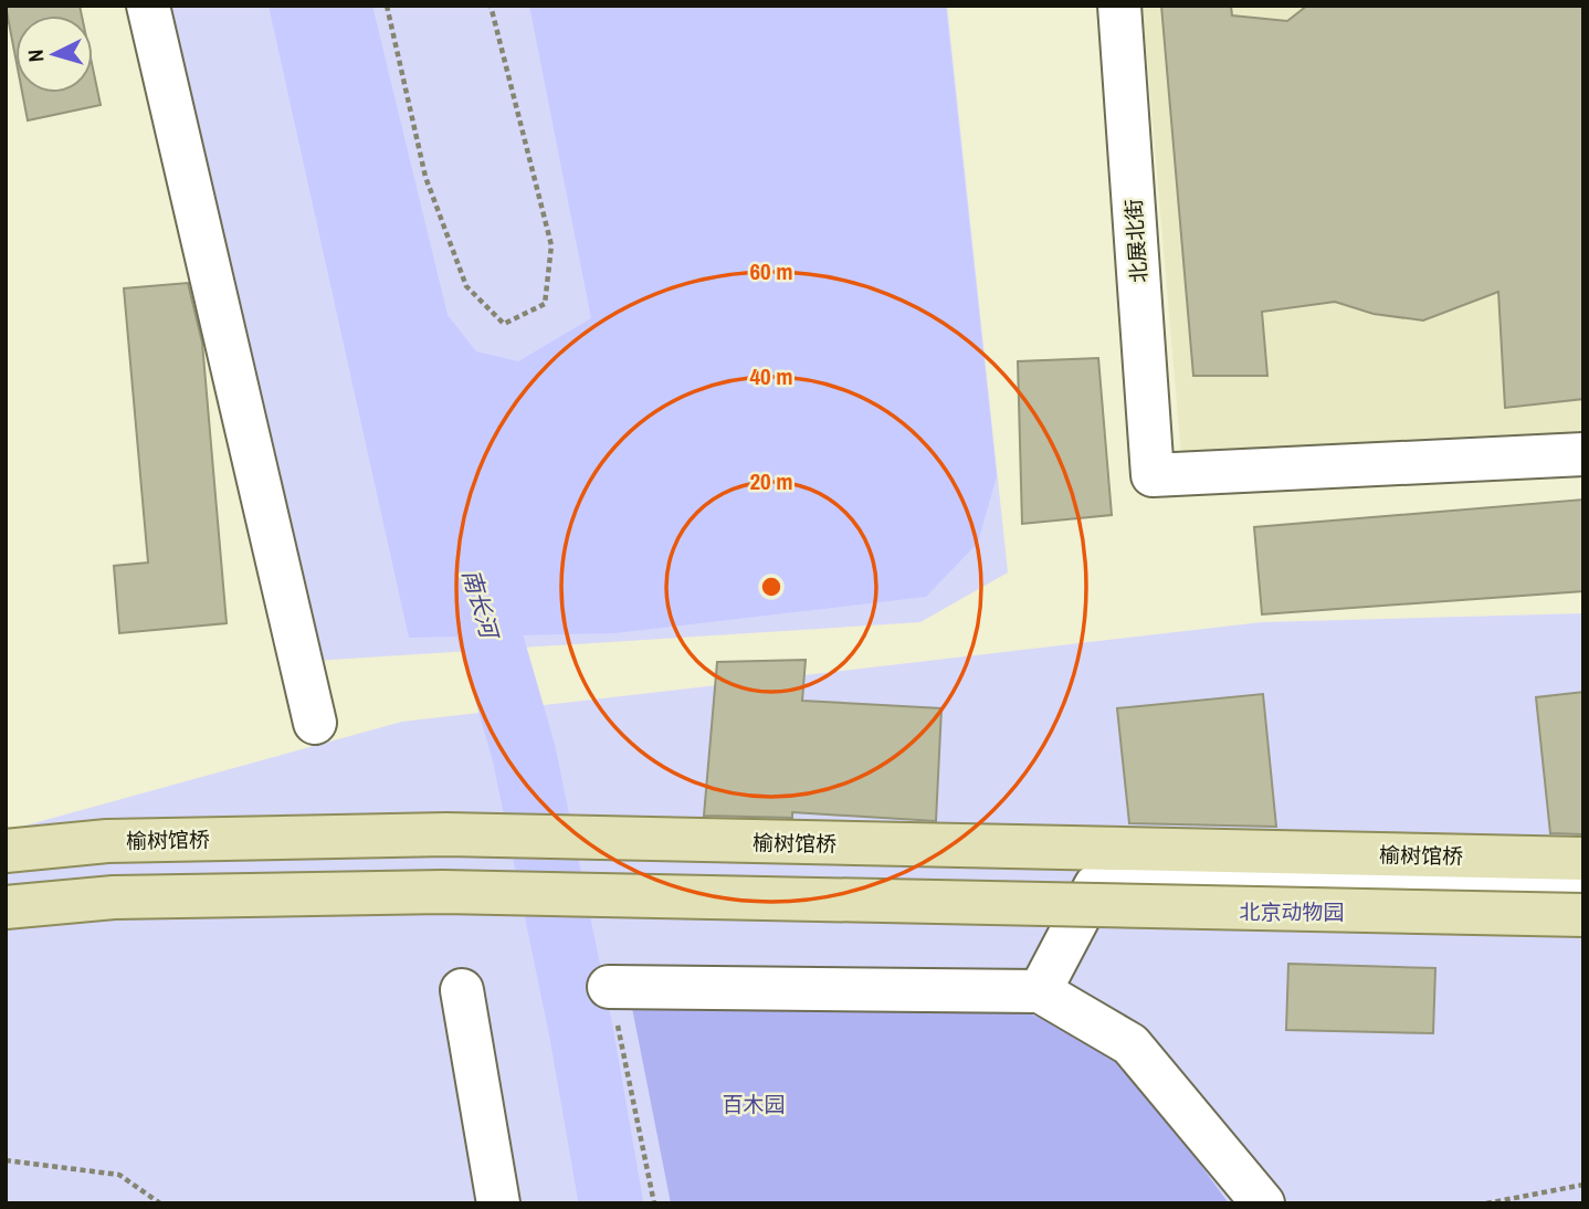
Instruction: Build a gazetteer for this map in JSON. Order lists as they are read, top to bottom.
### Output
{
  "streets": {
    "main road": ["榆树馆桥"],
    "street": ["北展北街"]
  },
  "water": ["南长河"],
  "parks": ["北京动物园", "百木园"],
  "north": "left",
  "rings": ["60 m", "40 m", "20 m"]
}
